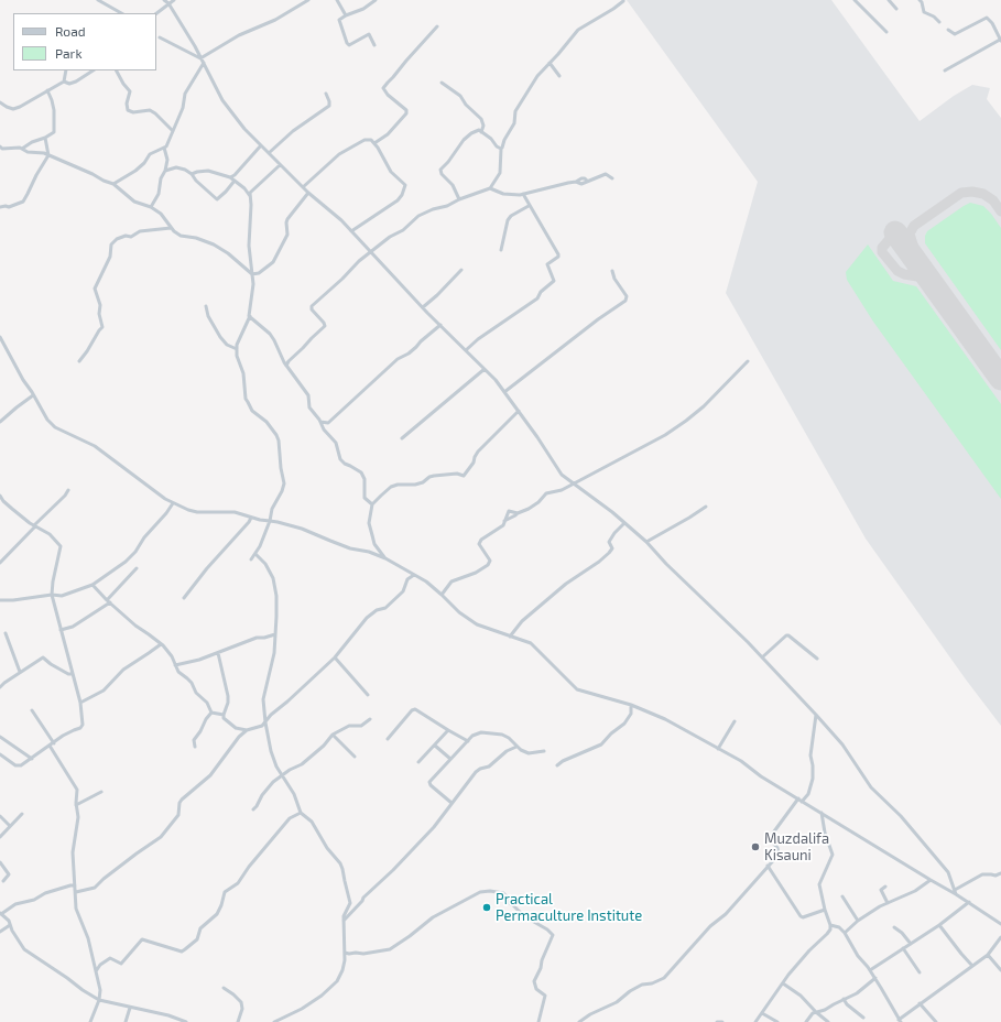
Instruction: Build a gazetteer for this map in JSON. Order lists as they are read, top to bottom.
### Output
{
  "places": ["Muzdalifa Kisauni", "Practical Permaculture Institute"],
  "legend": ["Road", "Park"]
}
